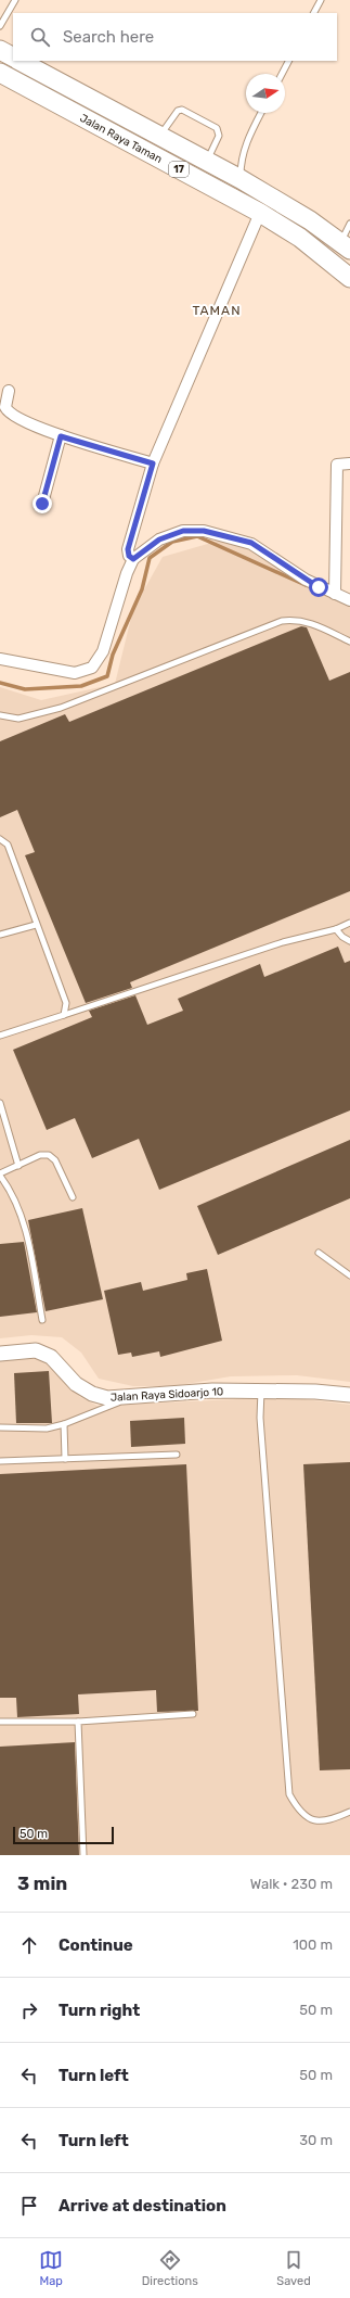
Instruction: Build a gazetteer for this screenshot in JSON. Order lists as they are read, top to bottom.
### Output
{
  "streets": {
    "highway": ["Jalan Raya Taman", "17"],
    "street": ["Jalan Raya Sidoarjo 10"]
  },
  "districts": ["TAMAN"],
  "scale_bar": "50 m",
  "north": "right",
  "page": {
    "search": "Search here",
    "scale": "50 m",
    "heading": ["3 min", "Walk · 230 m"],
    "list": [
      ["Continue", "100 m"],
      ["Turn right", "50 m"],
      ["Turn left", "50 m"],
      ["Turn left", "30 m"],
      "Arrive at destination"
    ],
    "nav": ["Map", "Directions", "Saved"]
  }
}
